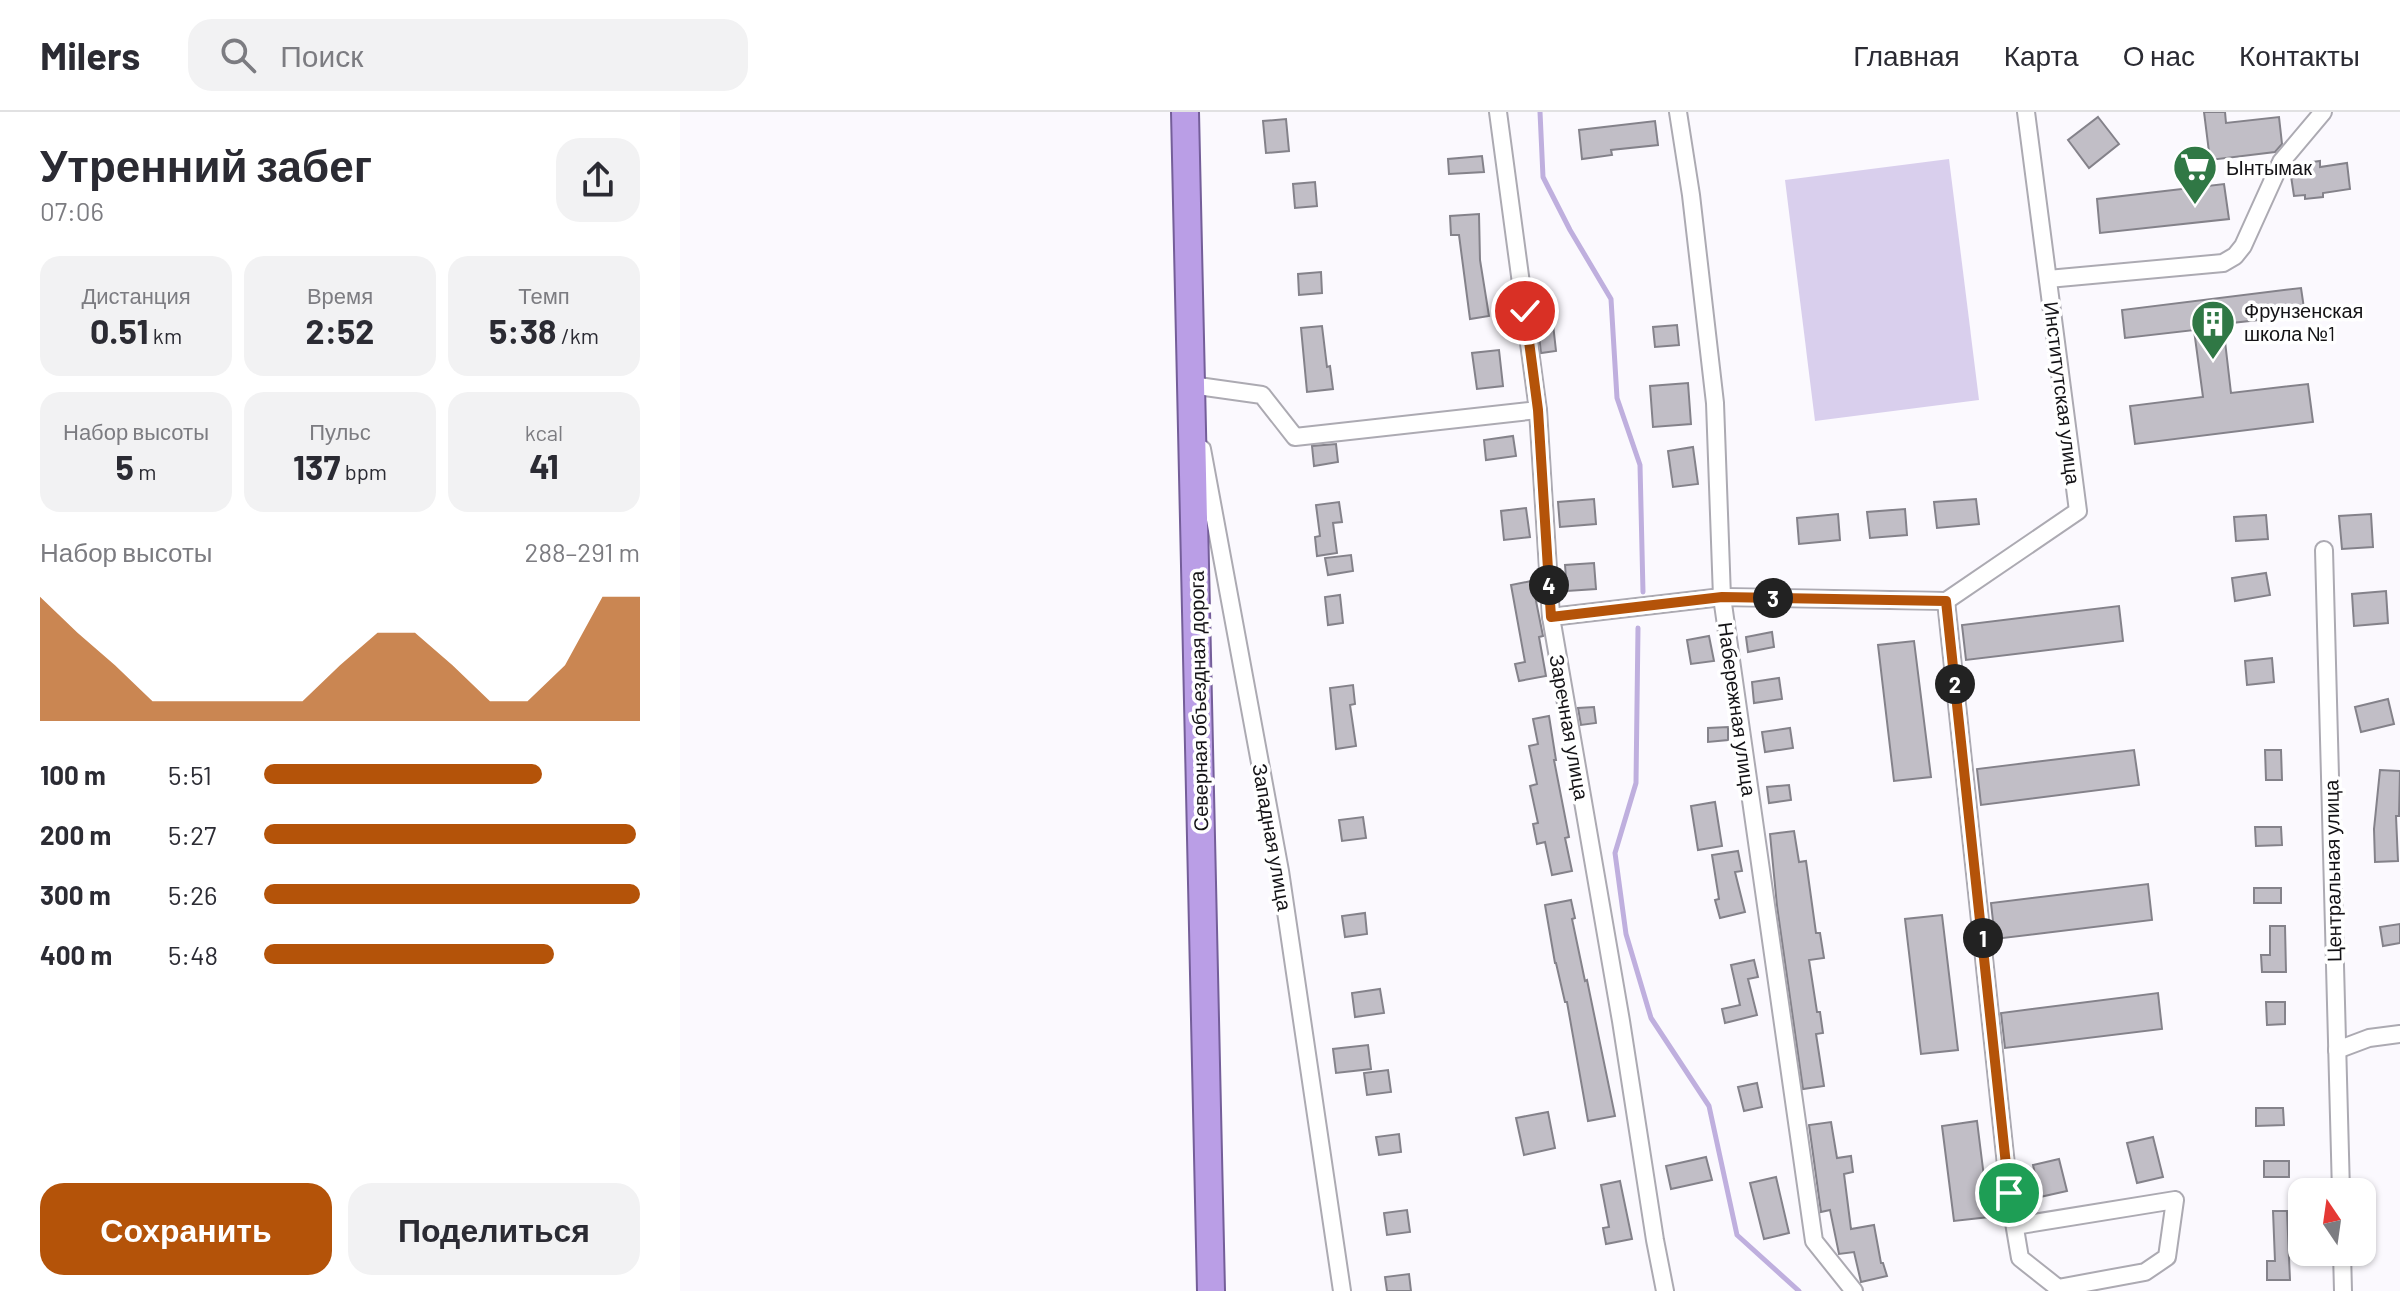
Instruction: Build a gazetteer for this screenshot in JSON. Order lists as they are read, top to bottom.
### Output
{
  "streets": {
    "highway": ["Северная объездная дорога"],
    "street": [
      "Институтская улица",
      "Набережная улица",
      "Заречная улица",
      "Западная улица",
      "Центральная улица"
    ]
  },
  "crossings": [
    ["Северная объездная дорога", "Западная улица"]
  ],
  "places": {
    "supermarket": ["Ынтымак"],
    "building": ["Фрунзенская школа №1"]
  },
  "north": "top",
  "page": {
    "header": "Milers",
    "search": "Поиск",
    "nav": [
      "Главная",
      "Карта",
      "О нас",
      "Контакты"
    ],
    "heading": ["Утренний забег", "07:06"],
    "stats": [
      ["Дистанция", "0.51 km"],
      ["Время", "2:52"],
      ["Темп", "5:38 /km"],
      ["Набор высоты", "5 m"],
      ["Пульс", "137 bpm"],
      ["kcal", "41"]
    ],
    "chart": ["Набор высоты", "288–291 m"],
    "pins": [
      "4",
      "3",
      "2",
      "1"
    ],
    "list": [
      {
        "name": "100 m",
        "note": "5:51"
      },
      {
        "name": "200 m",
        "note": "5:27"
      },
      {
        "name": "300 m",
        "note": "5:26"
      },
      {
        "name": "400 m",
        "note": "5:48"
      }
    ],
    "buttons": ["Сохранить", "Поделиться"]
  }
}
